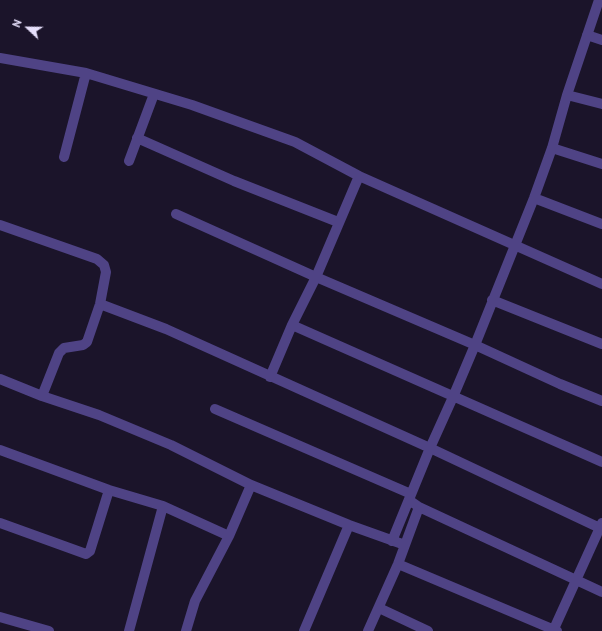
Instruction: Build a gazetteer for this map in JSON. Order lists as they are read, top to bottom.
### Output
{
  "north": "left"
}
